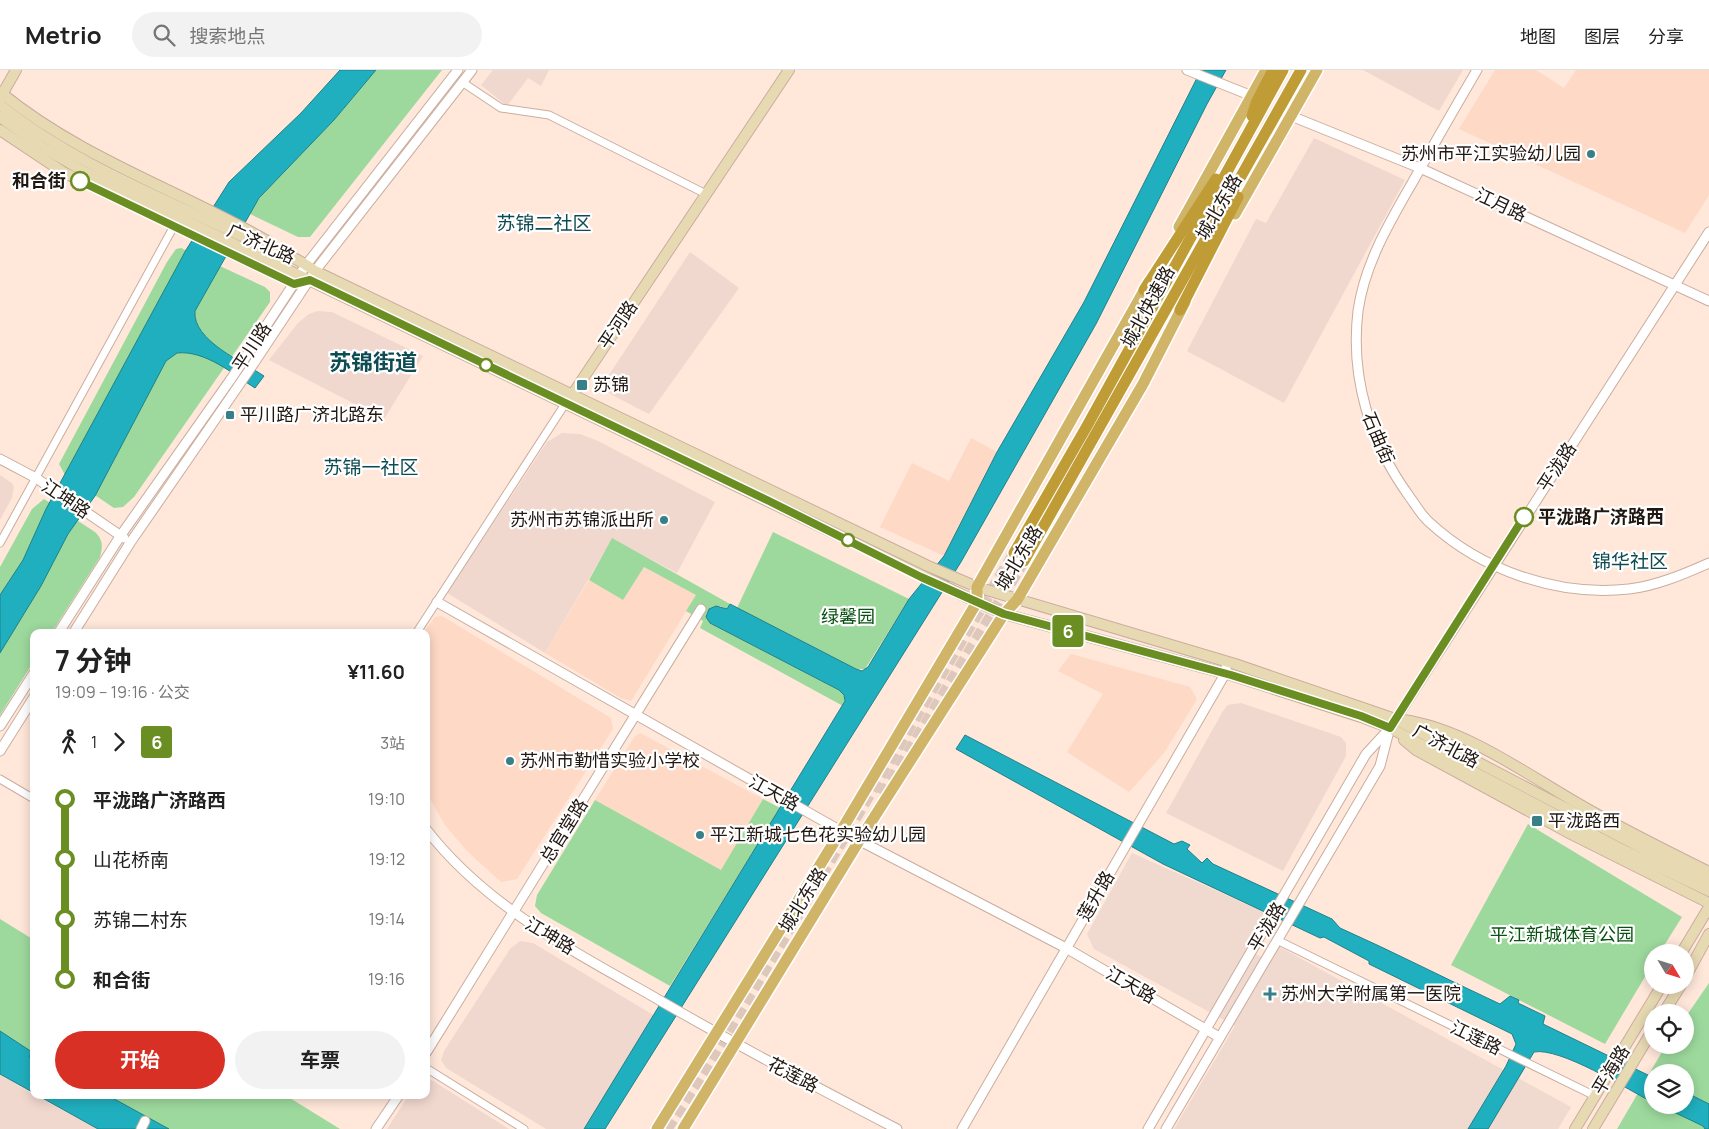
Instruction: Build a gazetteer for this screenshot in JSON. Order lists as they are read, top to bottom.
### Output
{
  "streets": {
    "highway": ["城北快速路"],
    "main road": [
      "城北东路",
      "广济北路",
      "平河路",
      "平海路"
    ],
    "street": [
      "江月路",
      "平川路",
      "石曲街",
      "平泷路",
      "江坤路",
      "江天路",
      "总官堂路",
      "莲升路",
      "江莲路",
      "花莲路"
    ]
  },
  "crossings": [
    ["江月路", "城北东路"],
    ["江月路", "石曲街"],
    ["江月路", "平泷路"],
    ["城北东路", "广济北路"],
    ["城北东路", "江天路"],
    ["城北东路", "花莲路"],
    ["广济北路", "平河路"],
    ["广济北路", "平川路"],
    ["广济北路", "平泷路"],
    ["广济北路", "莲升路"],
    ["平河路", "江天路"],
    ["平川路", "江坤路"],
    ["石曲街", "平泷路"],
    ["平泷路", "江天路"],
    ["平泷路", "江莲路"],
    ["江坤路", "总官堂路"],
    ["江坤路", "花莲路"],
    ["江天路", "总官堂路"],
    ["江天路", "莲升路"],
    ["江莲路", "平海路"]
  ],
  "districts": [
    "苏锦二社区",
    "苏锦街道",
    "苏锦一社区",
    "锦华社区"
  ],
  "parks": ["绿馨园", "平江新城体育公园"],
  "places": {
    "other": [
      "苏州市平江实验幼儿园",
      "和合街",
      "平泷路广济路西",
      "苏州市苏锦派出所",
      "苏州市勤惜实验小学校",
      "平江新城七色花实验幼儿园"
    ],
    "transit": ["苏锦", "平川路广济北路东", "平泷路西"],
    "health": ["苏州大学附属第一医院"]
  },
  "lines": ["bus line 6"],
  "north": "bottom right",
  "page": {
    "header": "Metrio",
    "search": "搜索地点",
    "nav": ["地图", "图层", "分享"],
    "on_map": "6",
    "heading": ["7 分钟", "19:09 – 19:16 · 公交", "¥11.60"],
    "legs": ["1", "6", "3站"],
    "list": [
      {
        "name": "平泷路广济路西",
        "value": "19:10"
      },
      {
        "name": "山花桥南",
        "value": "19:12"
      },
      {
        "name": "苏锦二村东",
        "value": "19:14"
      },
      {
        "name": "和合街",
        "value": "19:16"
      }
    ],
    "buttons": ["开始", "车票"]
  }
}
